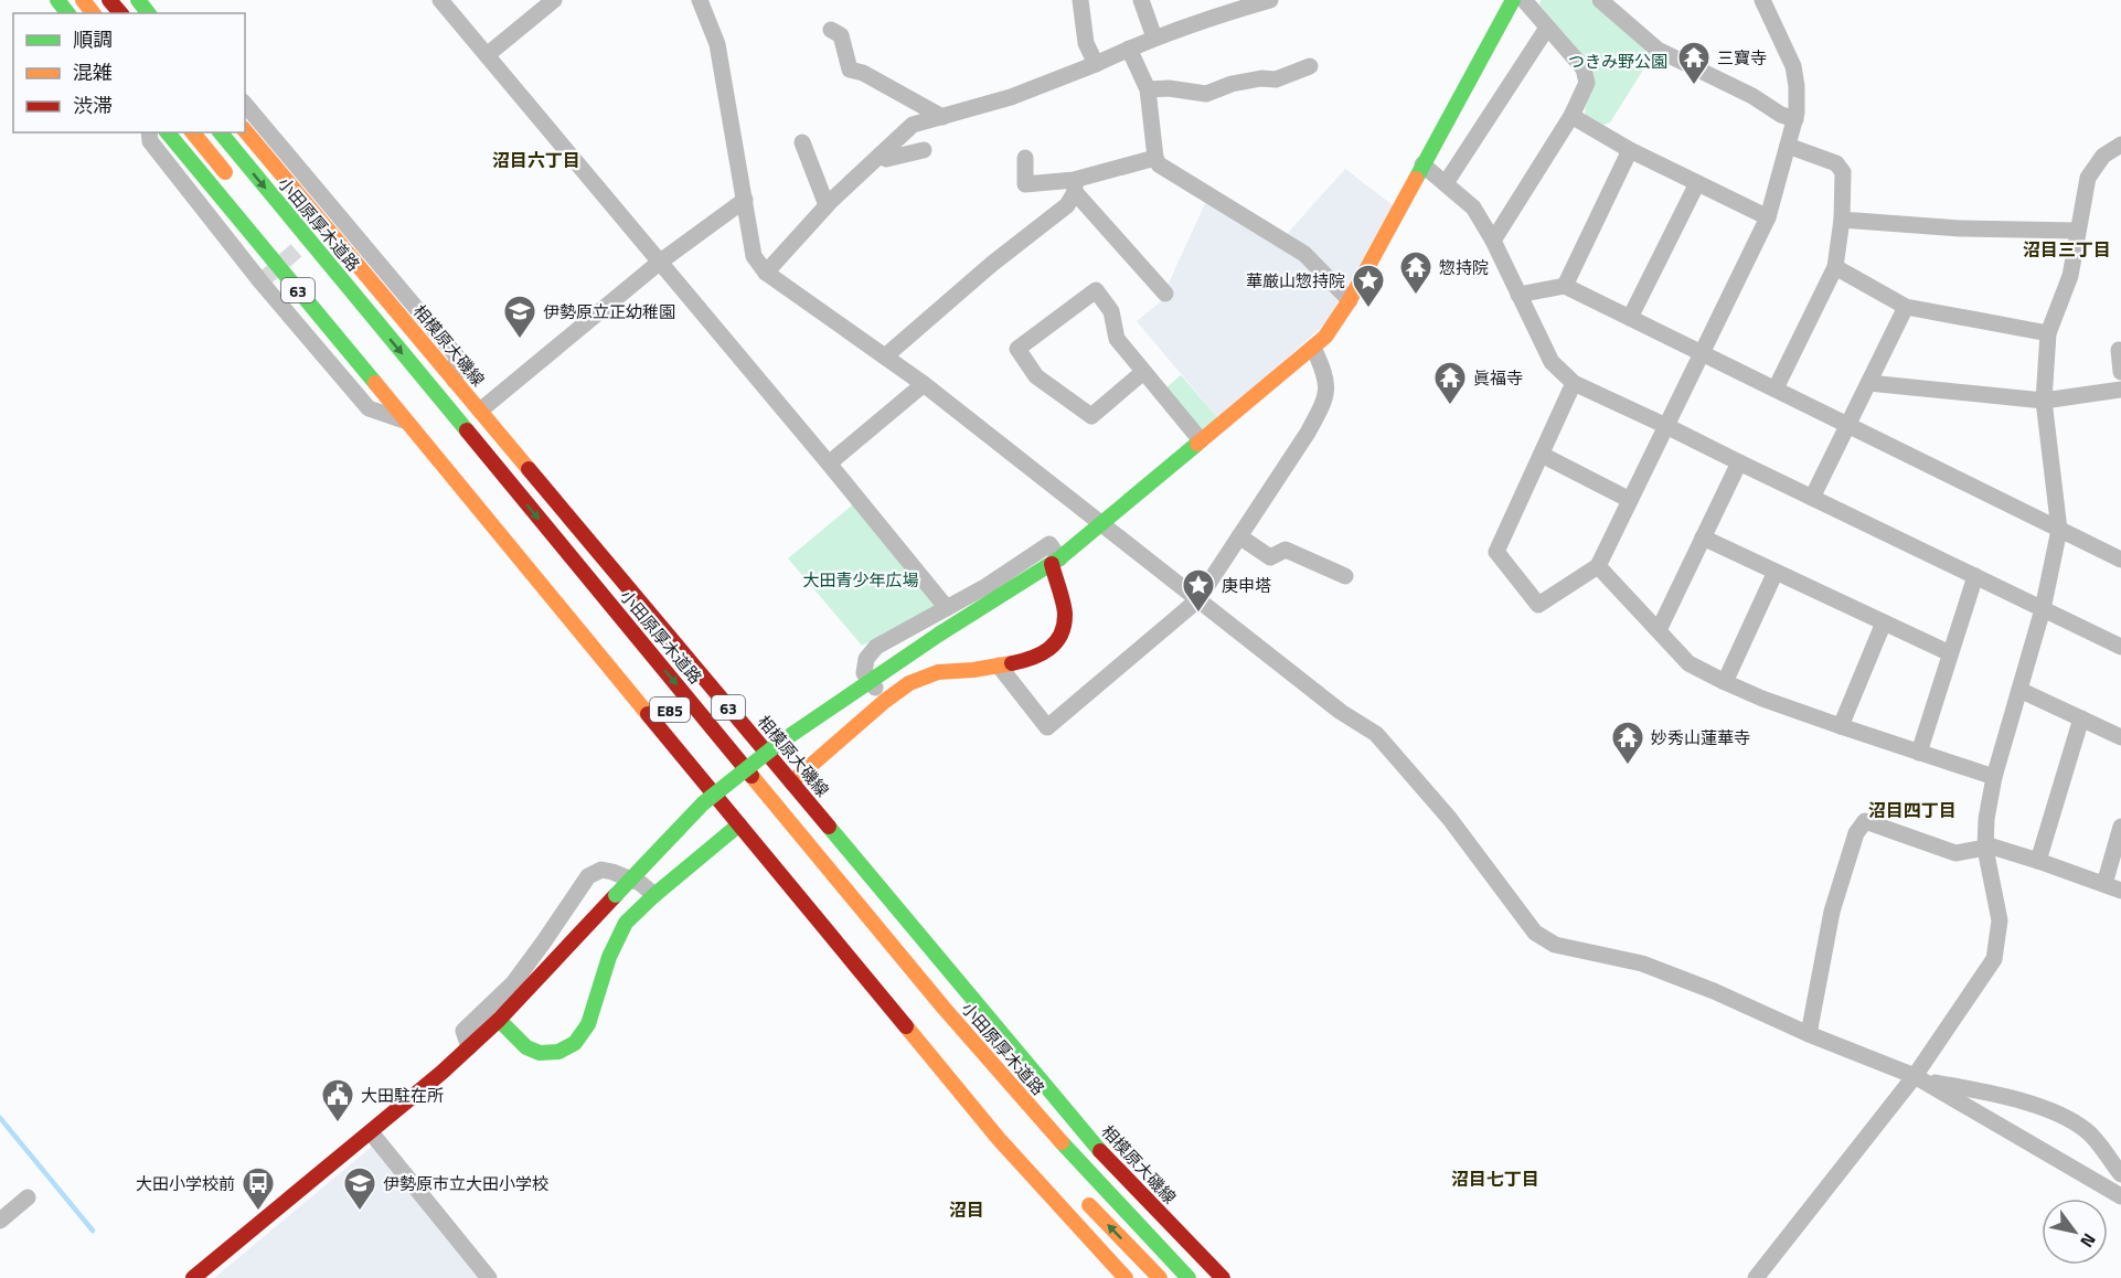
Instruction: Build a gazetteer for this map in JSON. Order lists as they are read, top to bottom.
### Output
{
  "streets": {
    "main road": [
      "小田原厚木道路",
      "63",
      "相模原大磯線",
      "E85"
    ]
  },
  "districts": [
    "沼目六丁目",
    "沼目三丁目",
    "沼目四丁目",
    "沼目七丁目",
    "沼目"
  ],
  "parks": ["つきみ野公園", "大田青少年広場"],
  "places": {
    "temple": [
      "三寶寺",
      "惣持院",
      "眞福寺",
      "妙秀山蓮華寺"
    ],
    "place": ["華厳山惣持院", "庚申塔"],
    "school or university": ["伊勢原立正幼稚園", "伊勢原市立大田小学校"],
    "public building": ["大田駐在所"],
    "bus stop": ["大田小学校前"]
  },
  "legend": ["順調", "混雑", "渋滞"],
  "north": "bottom right"
}
